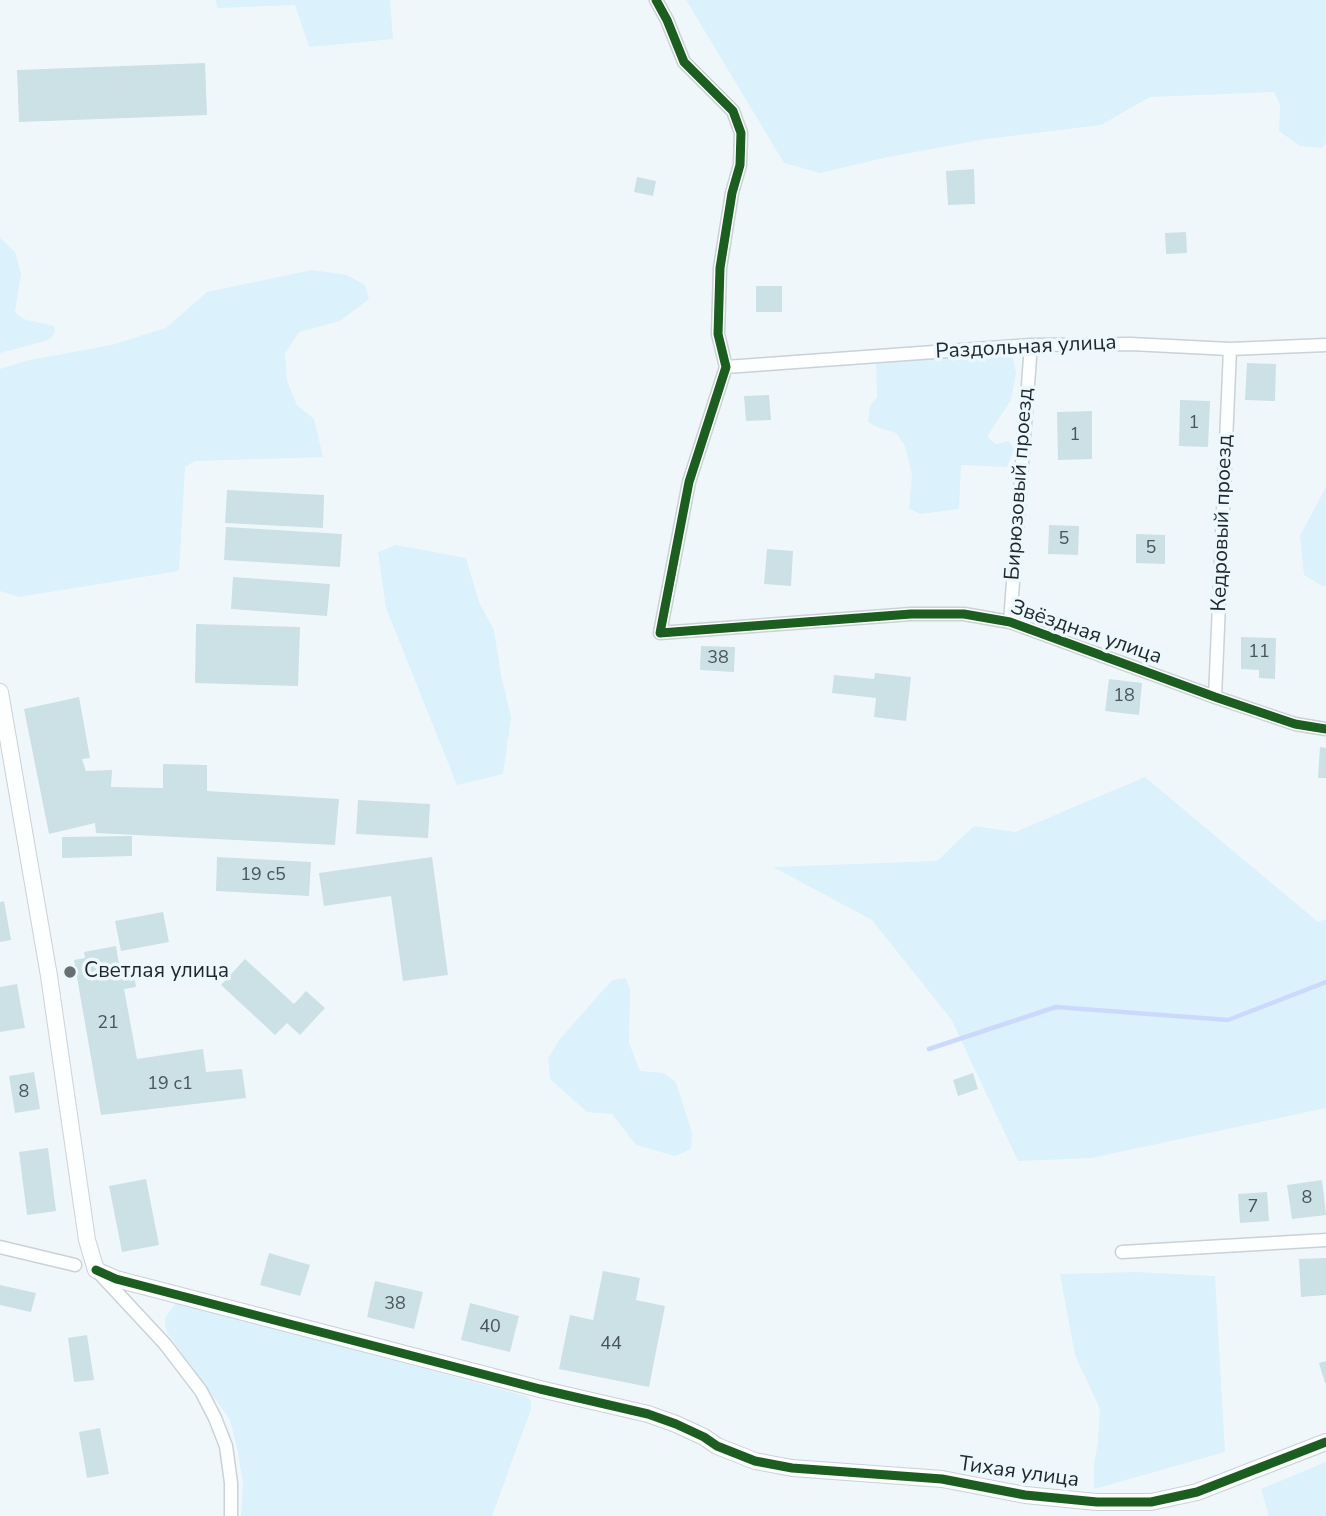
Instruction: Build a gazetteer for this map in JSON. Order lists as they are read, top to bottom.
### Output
{
  "streets": {
    "street": [
      "Раздольная улица",
      "Бирюзовый проезд",
      "Кедровый проезд",
      "Звёздная улица",
      "Тихая улица"
    ]
  },
  "crossings": [
    ["Раздольная улица", "Бирюзовый проезд"],
    ["Раздольная улица", "Кедровый проезд"],
    ["Раздольная улица", "Звёздная улица"],
    ["Бирюзовый проезд", "Звёздная улица"],
    ["Кедровый проезд", "Звёздная улица"]
  ],
  "places": ["Светлая улица"],
  "house_numbers": [
    "1",
    "1",
    "5",
    "5",
    "11",
    "38",
    "18",
    "19 с5",
    "21",
    "19 с1",
    "8",
    "8",
    "7",
    "38",
    "40",
    "44"
  ]
}
